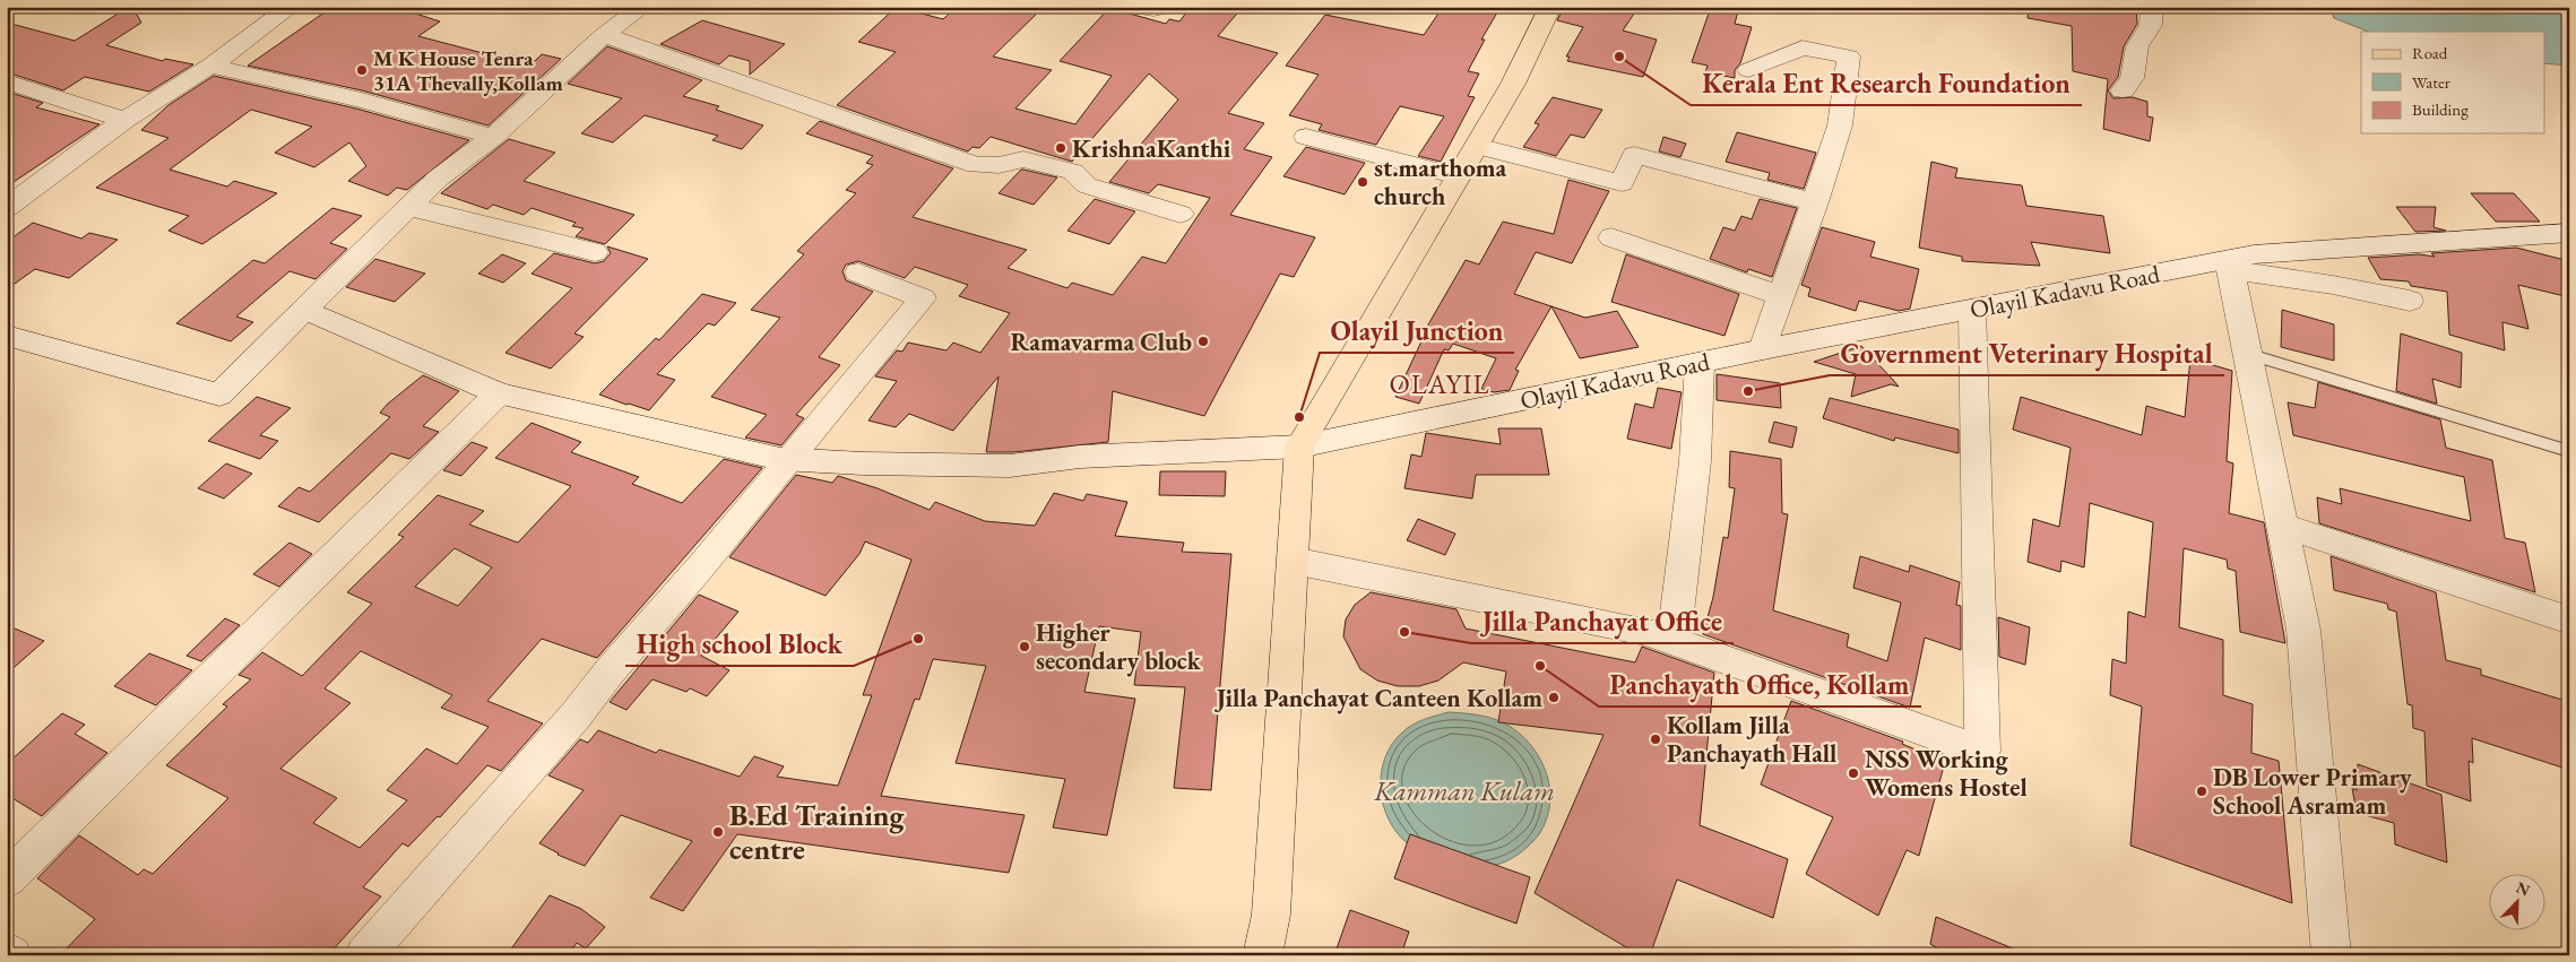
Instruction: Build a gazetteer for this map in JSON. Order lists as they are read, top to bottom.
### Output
{
  "streets": {
    "street": ["Olayil Kadavu Road"]
  },
  "districts": ["OLAYIL"],
  "water": ["Kamman Kulam"],
  "places": [
    "Kerala Ent Research Foundation",
    "M K House Tenra 31A Thevally,Kollam",
    "KrishnaKanthi",
    "st.marthoma church",
    "Ramavarma Club",
    "Government Veterinary Hospital",
    "Olayil Junction",
    "Jilla Panchayat Office",
    "High school Block",
    "Higher secondary block",
    "Panchayath Office, Kollam",
    "Jilla Panchayat Canteen Kollam",
    "Kollam Jilla Panchayath Hall",
    "NSS Working Womens Hostel",
    "DB Lower Primary School Asramam",
    "B.Ed Training centre"
  ],
  "legend": ["Road", "Water", "Building"],
  "north": "top right"
}
